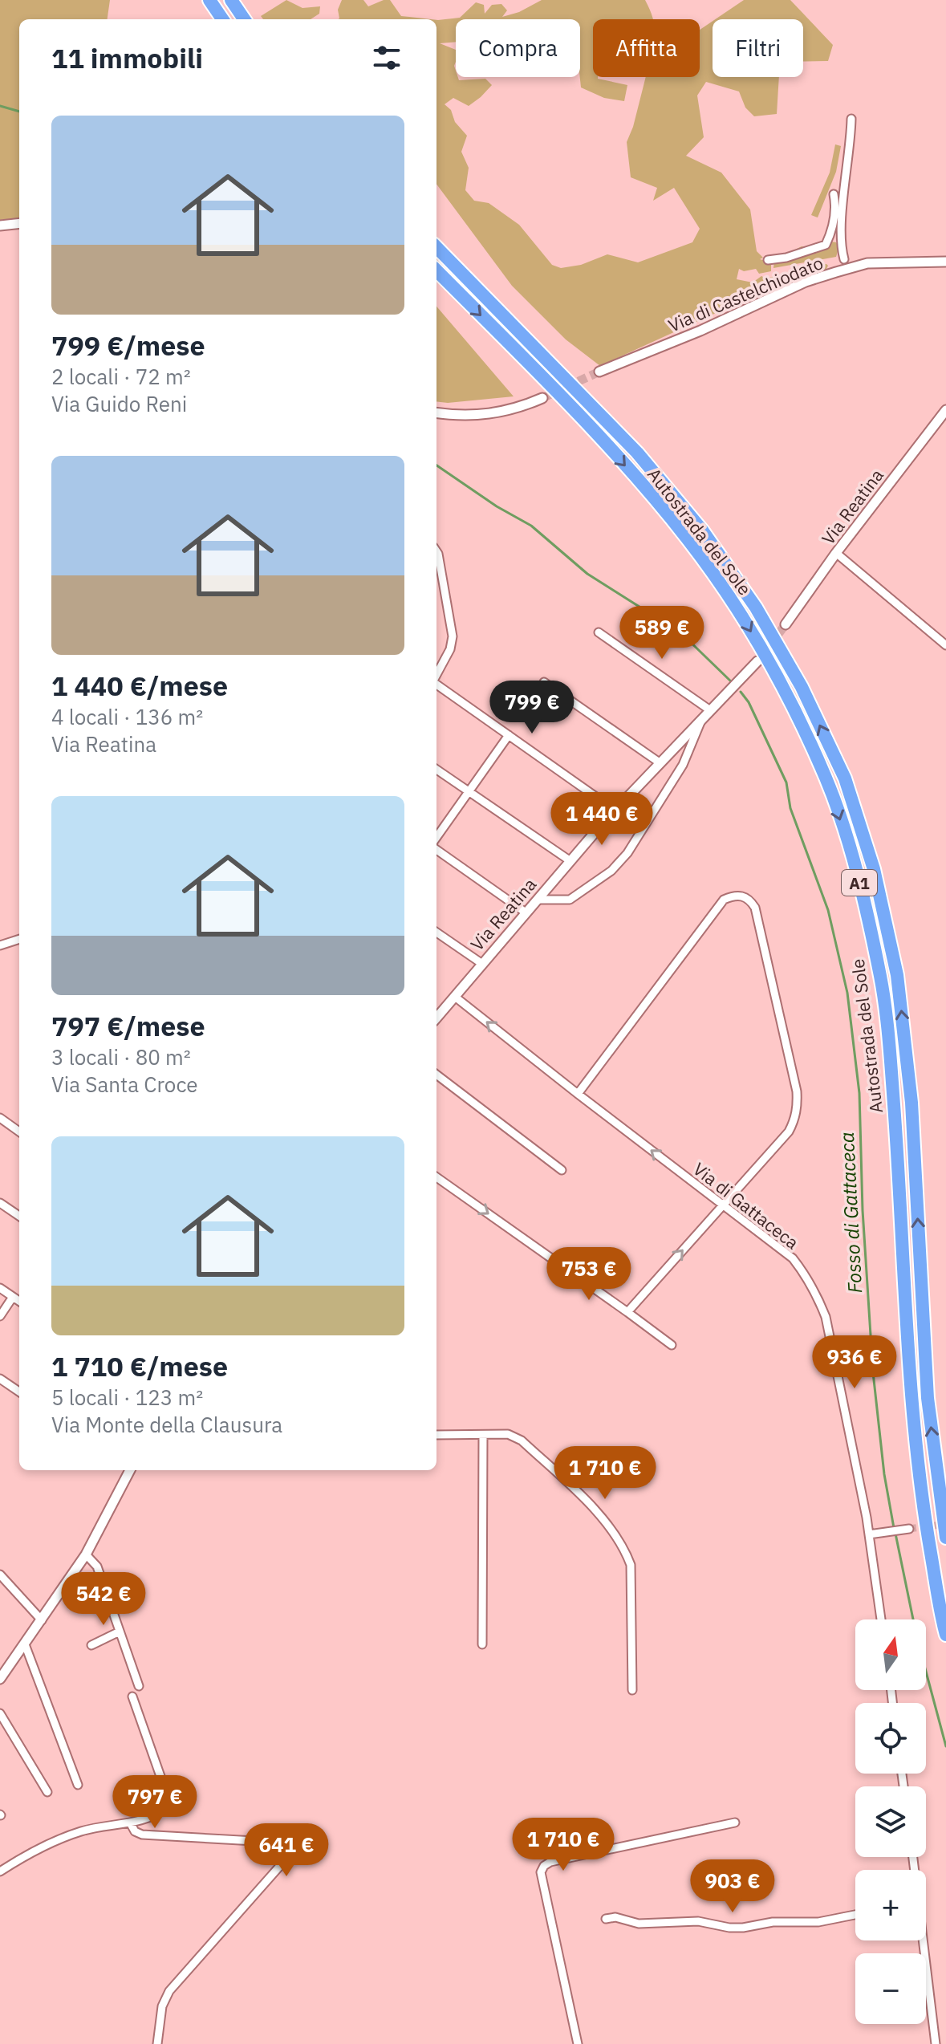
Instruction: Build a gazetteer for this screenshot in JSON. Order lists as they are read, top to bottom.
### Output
{
  "streets": {
    "highway": ["Autostrada del Sole", "A1"],
    "street": ["Via di Castelchiodato", "Via Reatina", "Via di Gattaceca"]
  },
  "crossings": [
    ["Via Reatina", "Via di Gattaceca"]
  ],
  "one_way": ["Via di Gattaceca"],
  "water": ["Fosso di Gattaceca"],
  "north": "top",
  "page": {
    "chip": ["Compra", "Affitta", "Filtri"],
    "heading": "11 immobili",
    "list": [
      {
        "name": "799 €/mese",
        "note": "2 locali · 72 m² · Via Guido Reni"
      },
      {
        "name": "1 440 €/mese",
        "note": "4 locali · 136 m² · Via Reatina"
      },
      {
        "name": "797 €/mese",
        "note": "3 locali · 80 m² · Via Santa Croce"
      },
      {
        "name": "1 710 €/mese",
        "note": "5 locali · 123 m² · Via Monte della Clausura"
      }
    ],
    "price": [
      "589 €",
      "799 €",
      "1 440 €",
      "753 €",
      "936 €",
      "1 710 €",
      "542 €",
      "797 €",
      "1 710 €",
      "641 €",
      "903 €"
    ],
    "map_buttons": ["+", "−"]
  }
}
